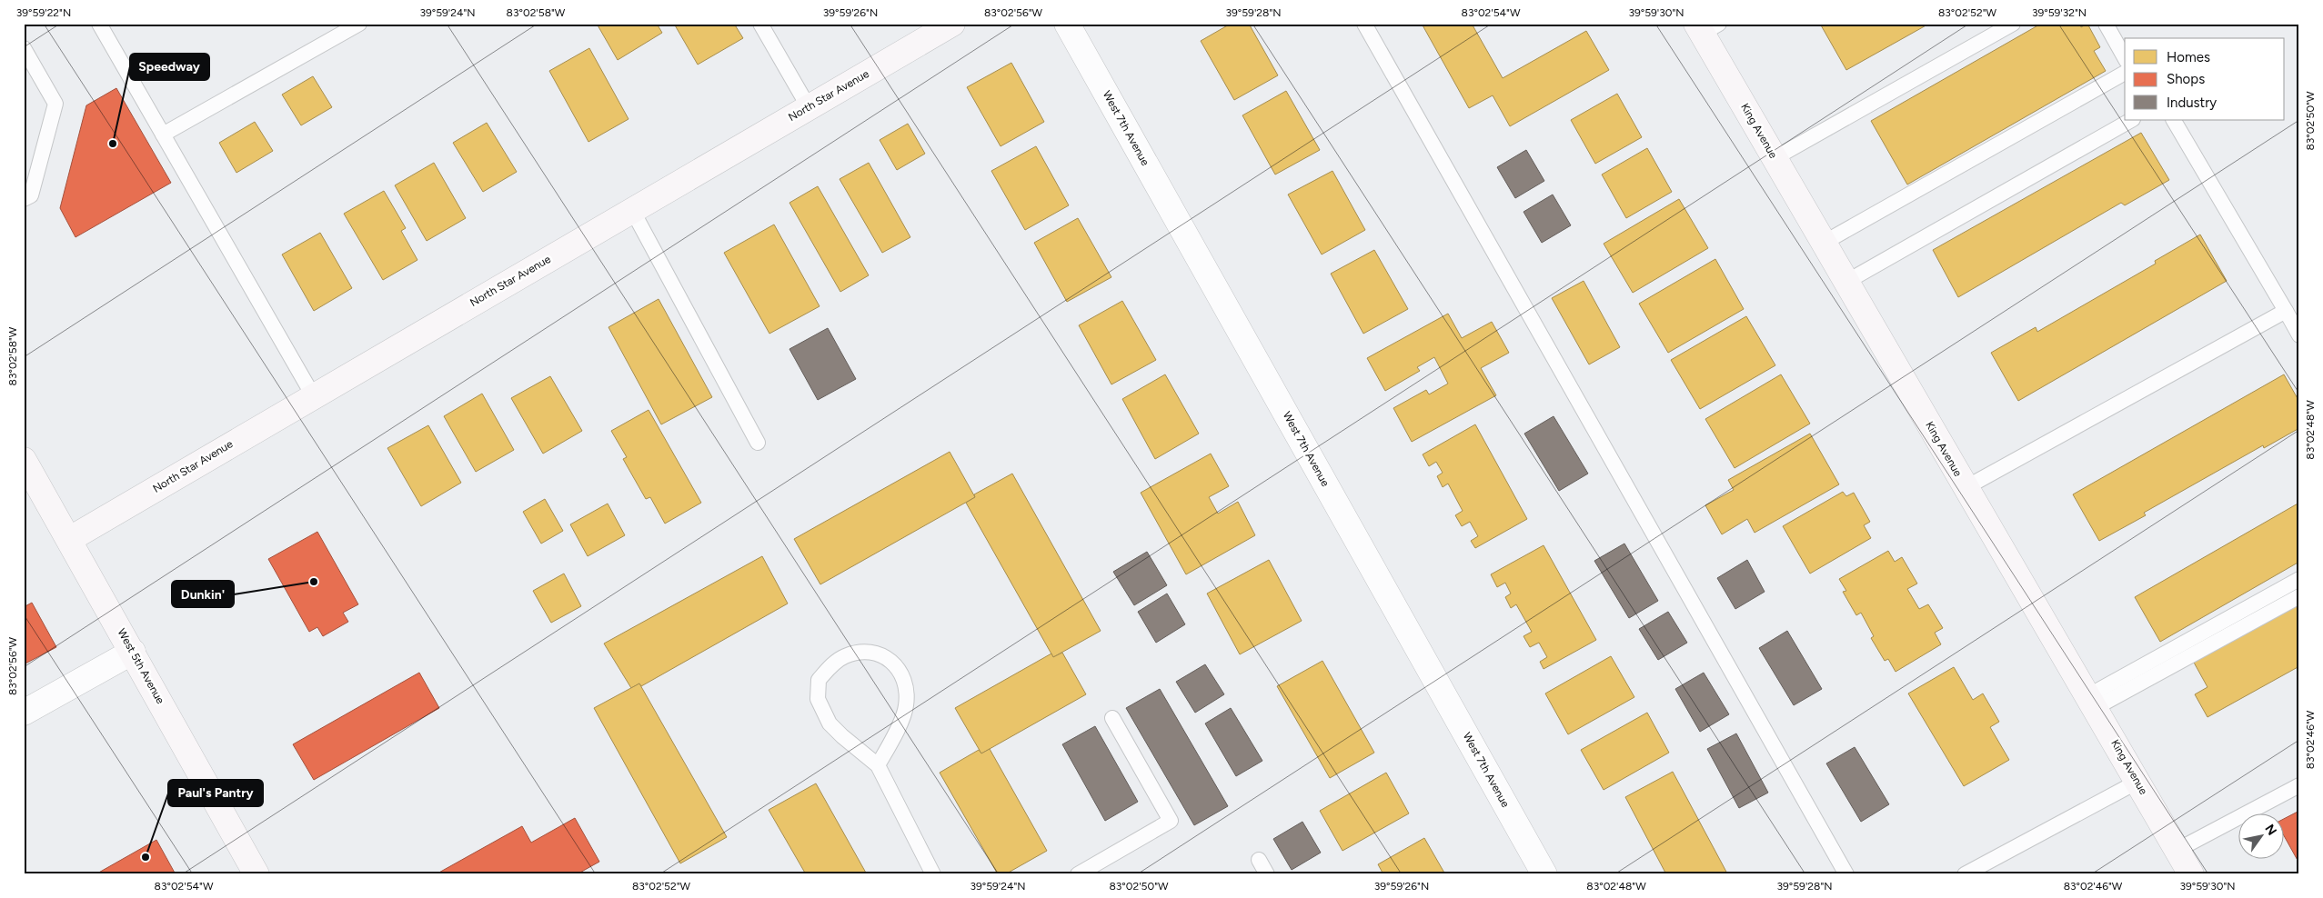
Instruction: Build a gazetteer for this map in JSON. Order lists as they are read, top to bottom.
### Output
{
  "streets": {
    "street": [
      "North Star Avenue",
      "West 7th Avenue",
      "King Avenue",
      "West 5th Avenue"
    ]
  },
  "crossings": [
    ["North Star Avenue", "West 5th Avenue"]
  ],
  "places": ["Speedway", "Dunkin'", "Paul's Pantry"],
  "legend": ["Homes", "Shops", "Industry"],
  "north": "top right",
  "coordinates": [
    "39°59'22\"N",
    "39°59'24\"N",
    "83°02'58\"W",
    "39°59'26\"N",
    "83°02'56\"W",
    "39°59'28\"N",
    "83°02'54\"W",
    "39°59'30\"N",
    "83°02'52\"W",
    "39°59'32\"N",
    "83°02'50\"W",
    "83°02'48\"W",
    "83°02'46\"W"
  ]
}
